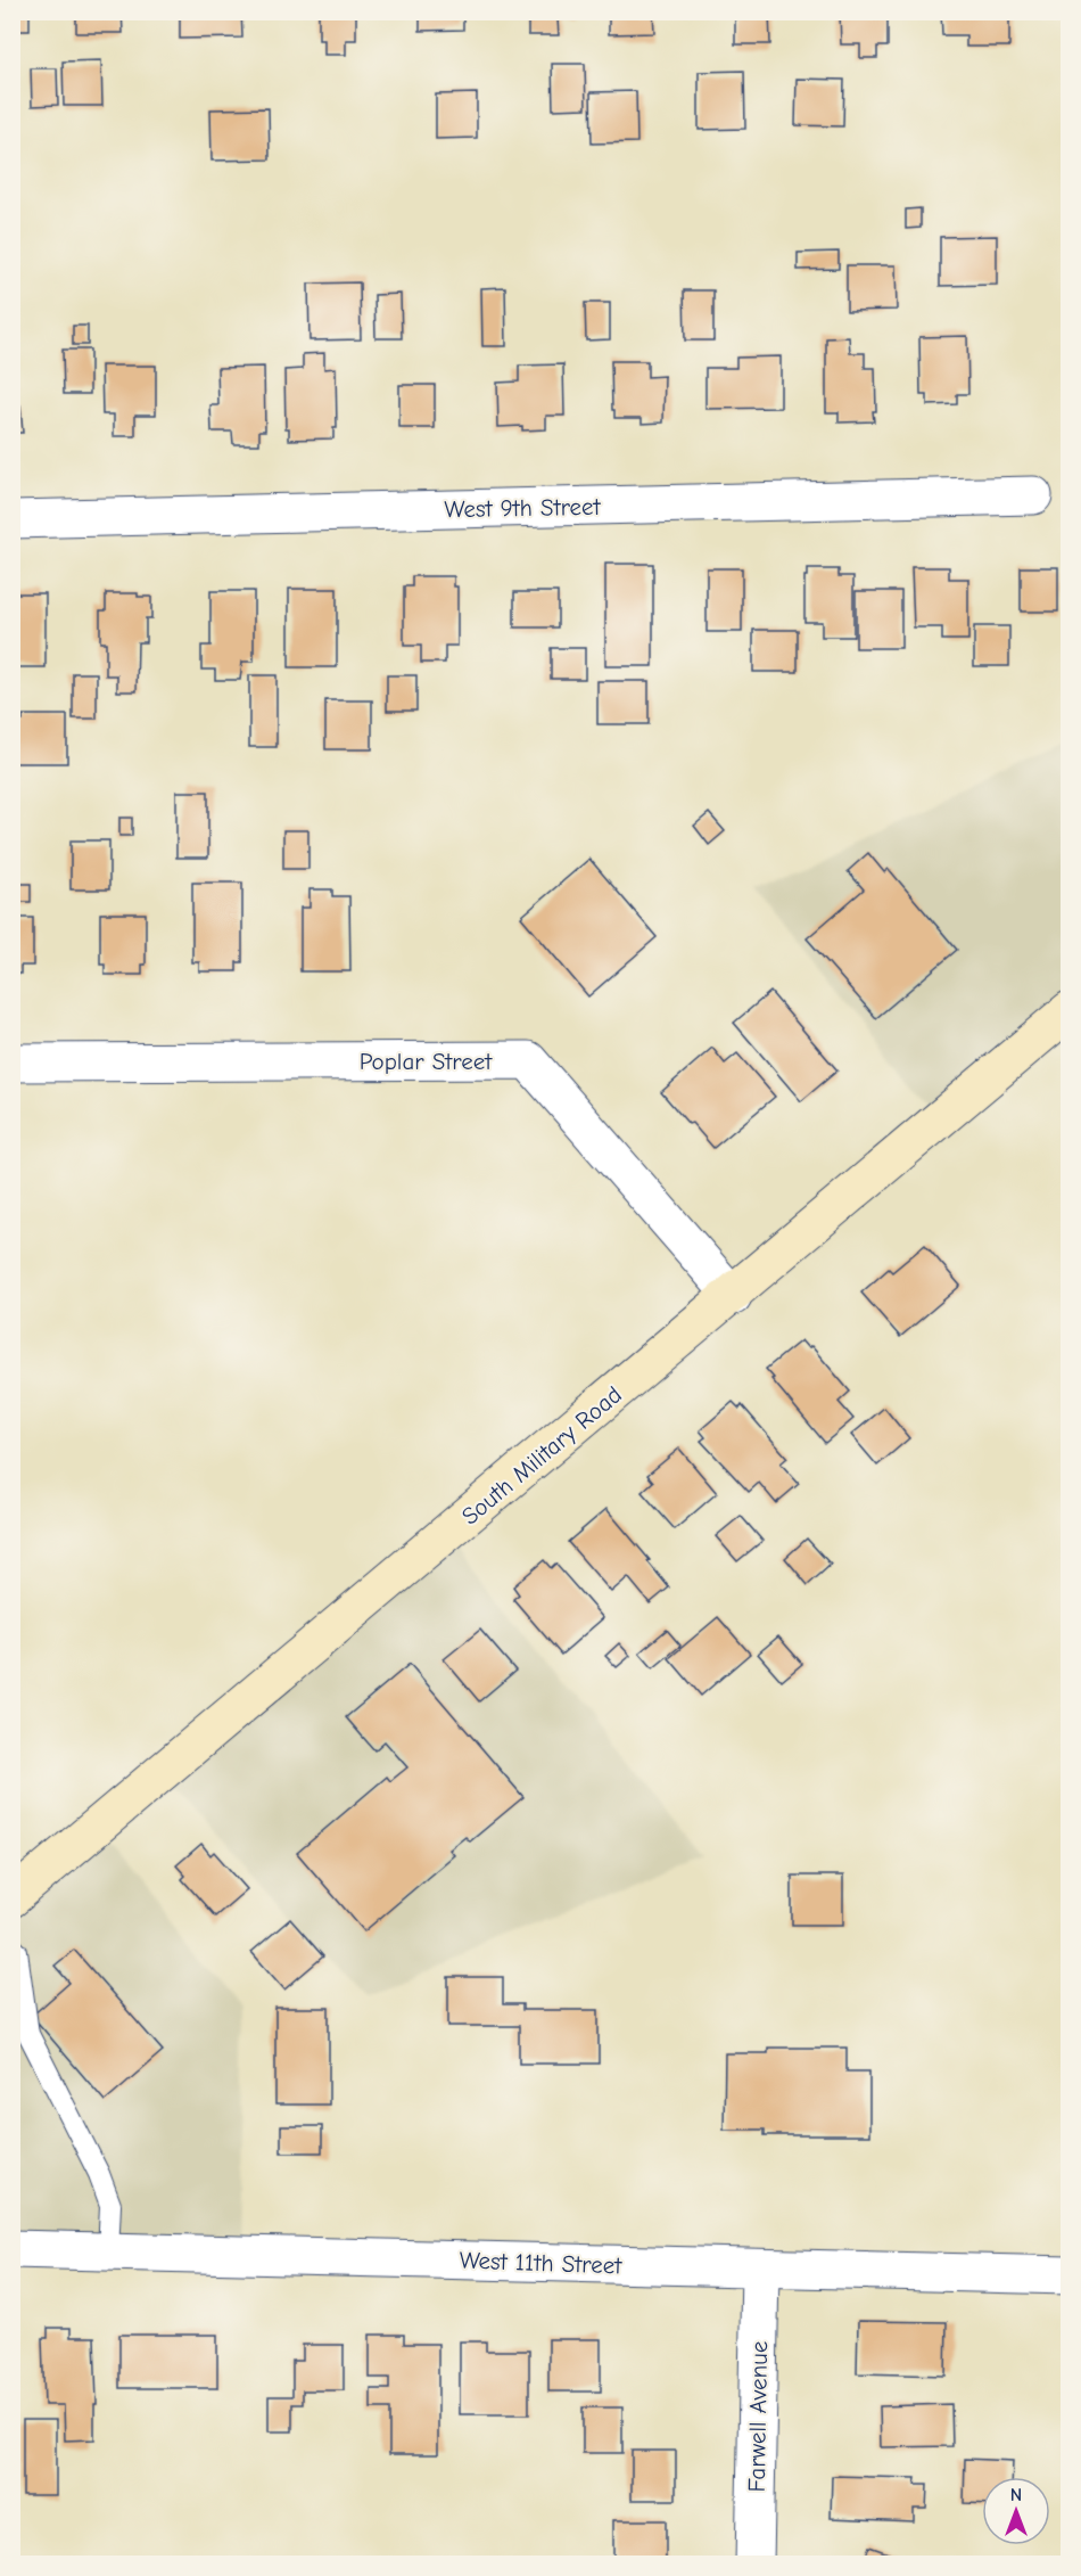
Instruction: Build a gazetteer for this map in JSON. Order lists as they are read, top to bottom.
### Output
{
  "streets": {
    "main road": ["South Military Road"],
    "street": [
      "West 9th Street",
      "Poplar Street",
      "West 11th Street",
      "Farwell Avenue"
    ]
  },
  "crossings": [
    ["Poplar Street", "South Military Road"],
    ["West 11th Street", "Farwell Avenue"]
  ],
  "north": "top"
}
